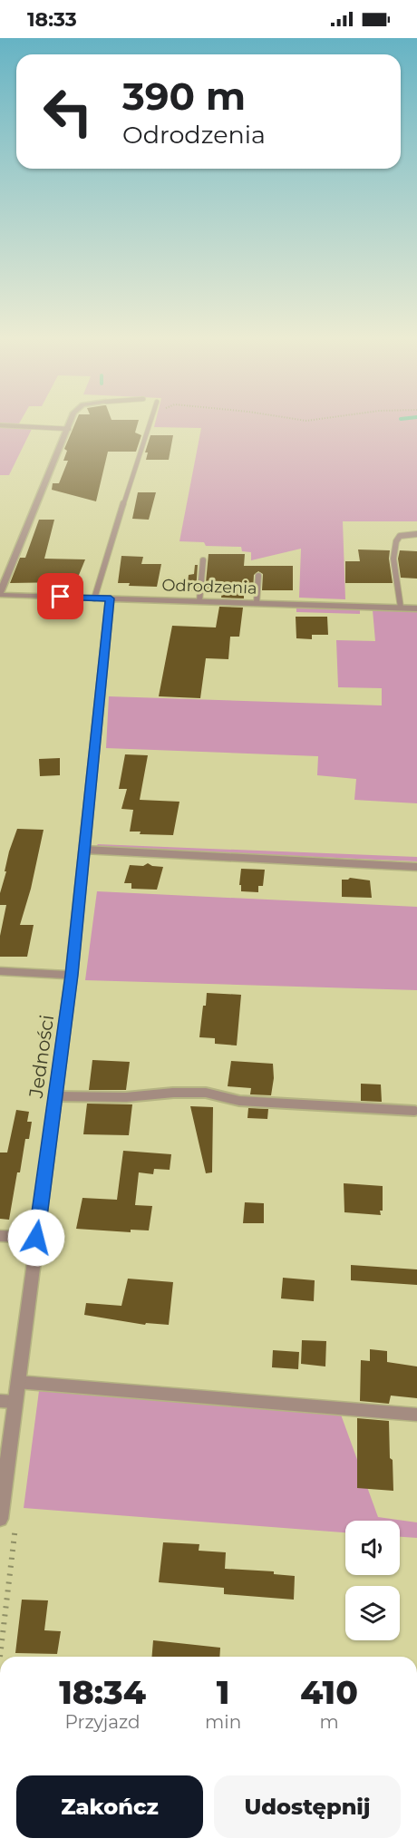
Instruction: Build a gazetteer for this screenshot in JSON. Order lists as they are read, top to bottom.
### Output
{
  "streets": {
    "street": ["Odrodzenia", "Jedności"]
  },
  "crossings": [
    ["Odrodzenia", "Jedności"]
  ],
  "page": {
    "status": "18:33",
    "turn": ["390 m", "Odrodzenia"],
    "eta": [
      "18:34",
      "Przyjazd",
      "1",
      "min",
      "410",
      "m"
    ],
    "buttons": ["Zakończ", "Udostępnij"]
  }
}
